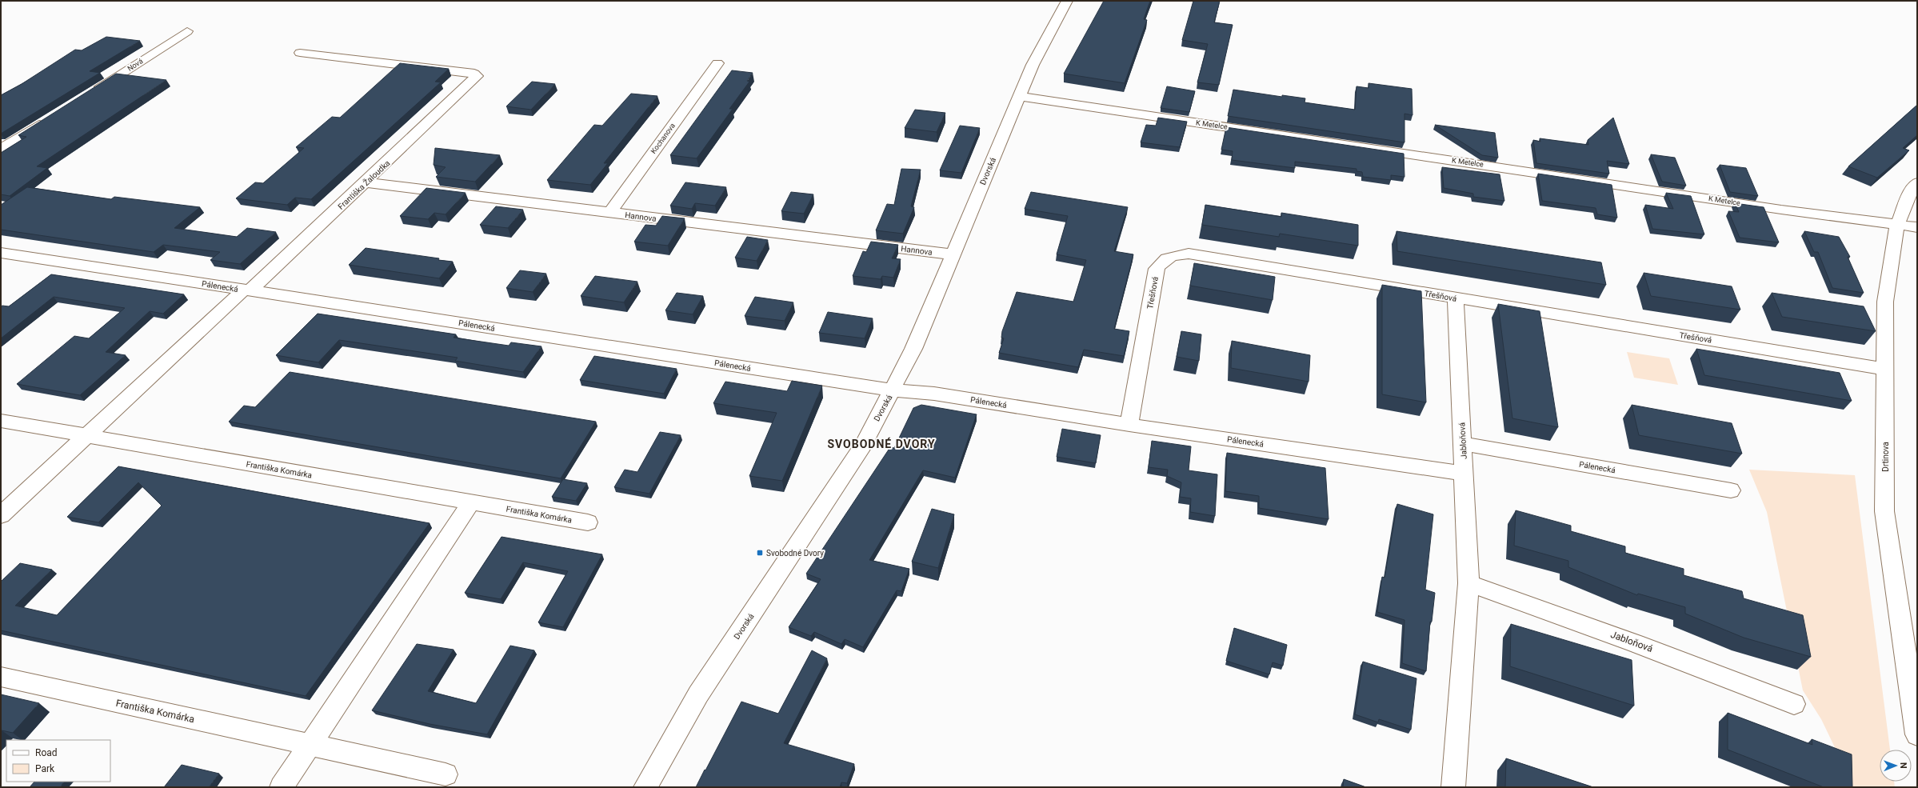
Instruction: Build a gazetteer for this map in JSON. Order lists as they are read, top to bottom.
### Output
{
  "streets": {
    "street": [
      "Nová",
      "K Metelce",
      "Kochanova",
      "Dvorská",
      "Františka Žaloudka",
      "Hannova",
      "Pálenecká",
      "Třešňová",
      "Jabloňová",
      "Drtinova",
      "Františka Komárka"
    ]
  },
  "crossings": [
    ["K Metelce", "Dvorská"],
    ["K Metelce", "Drtinova"],
    ["Kochanova", "Hannova"],
    ["Dvorská", "Hannova"],
    ["Dvorská", "Pálenecká"],
    ["Františka Žaloudka", "Hannova"],
    ["Františka Žaloudka", "Pálenecká"],
    ["Pálenecká", "Třešňová"],
    ["Pálenecká", "Jabloňová"],
    ["Třešňová", "Jabloňová"],
    ["Třešňová", "Drtinova"]
  ],
  "districts": ["SVOBODNÉ DVORY"],
  "places": {
    "transit": ["Svobodné Dvory"]
  },
  "legend": ["Road", "Park"],
  "north": "right"
}
